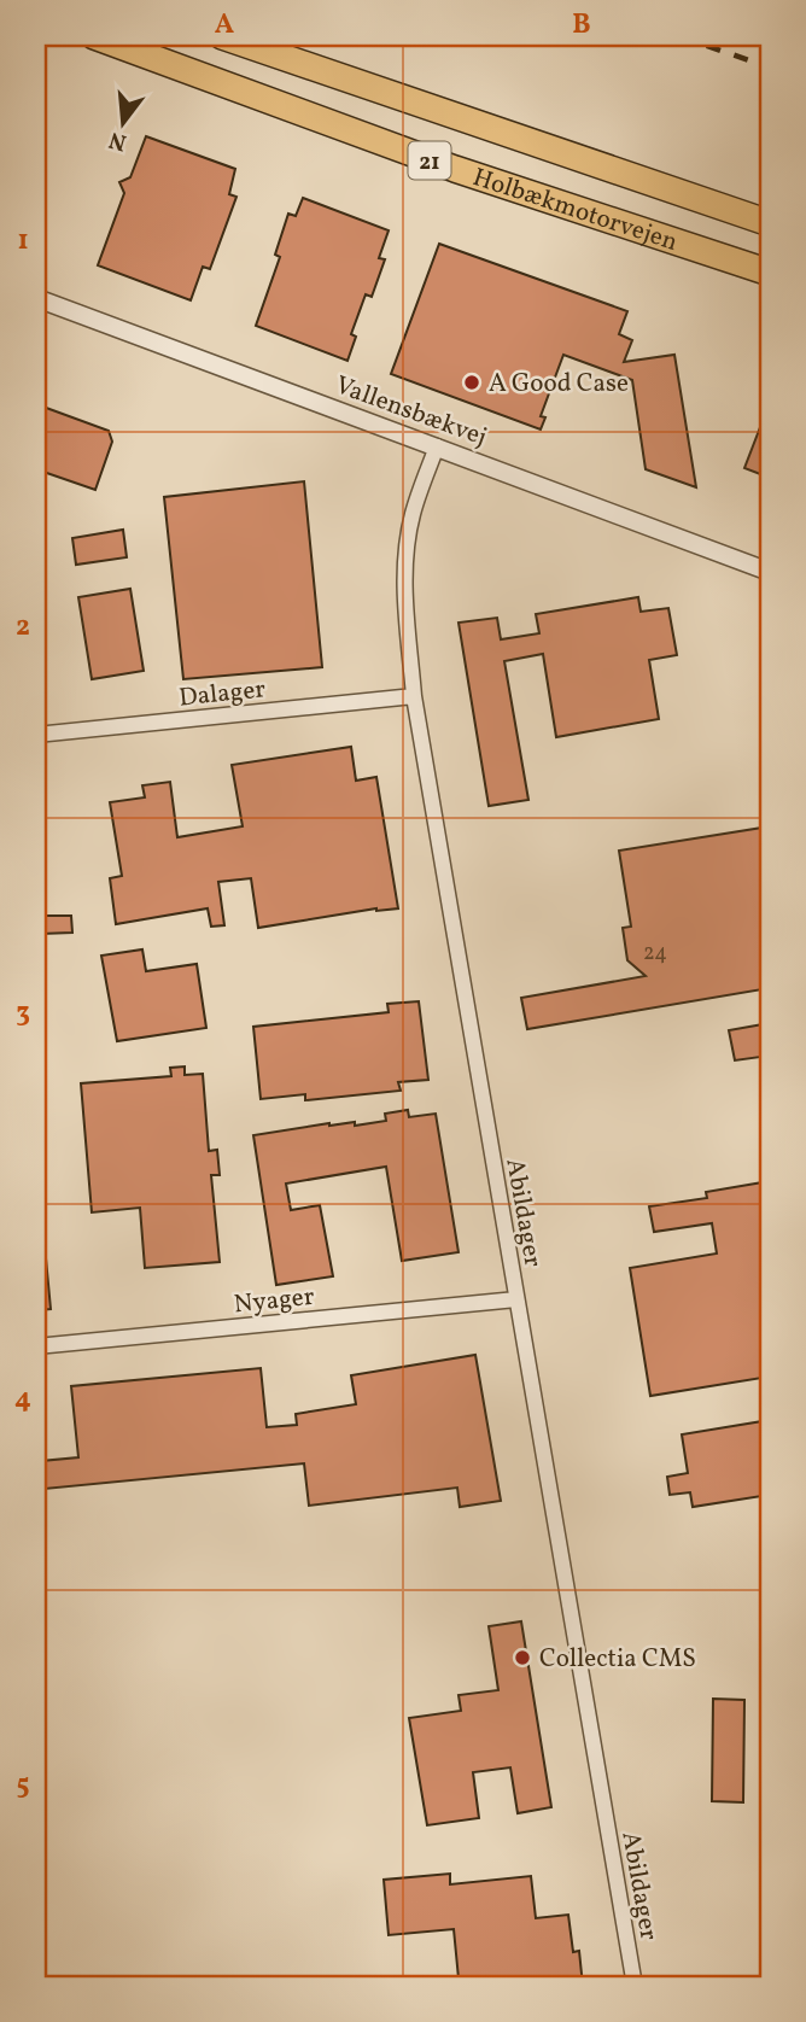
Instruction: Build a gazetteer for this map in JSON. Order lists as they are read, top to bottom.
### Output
{
  "streets": {
    "highway": ["21", "Holbækmotorvejen"],
    "street": [
      "Vallensbækvej",
      "Dalager",
      "Abildager",
      "Nyager"
    ]
  },
  "crossings": [
    ["Vallensbækvej", "Abildager"],
    ["Dalager", "Abildager"],
    ["Abildager", "Nyager"]
  ],
  "places": ["A Good Case", "Collectia CMS"],
  "house_numbers": ["24"],
  "north": "bottom",
  "grid": {
    "columns": ["A", "B"],
    "rows": [
      "1",
      "2",
      "3",
      "4",
      "5"
    ]
  }
}
